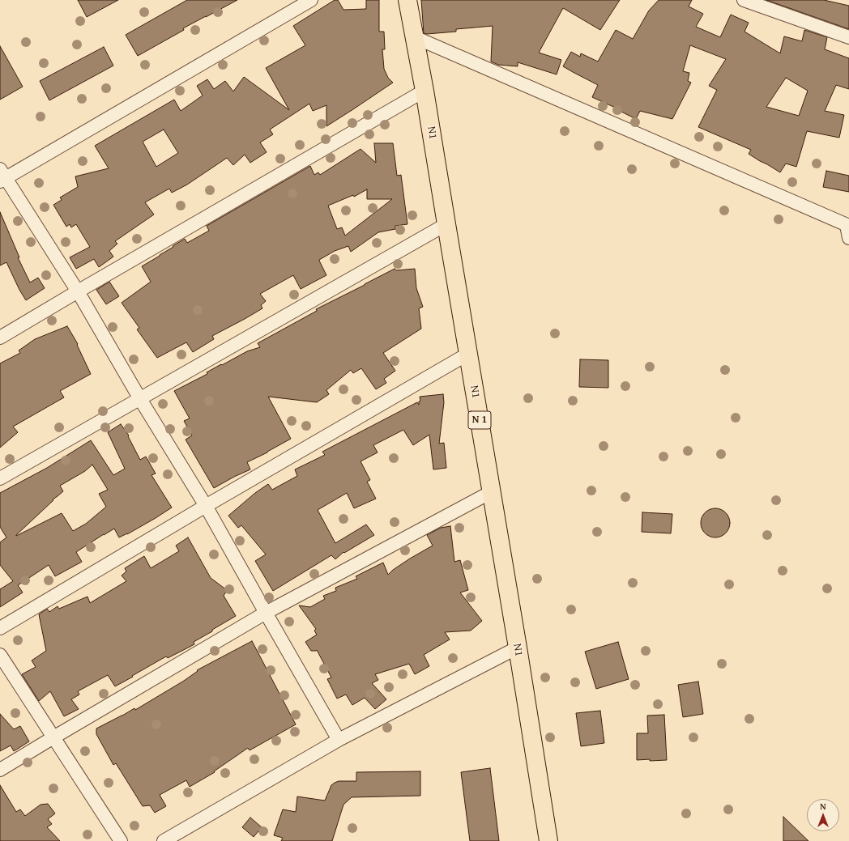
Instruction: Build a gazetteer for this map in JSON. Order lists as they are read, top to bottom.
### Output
{
  "streets": {
    "highway": ["N1", "N 1"]
  },
  "north": "top"
}
